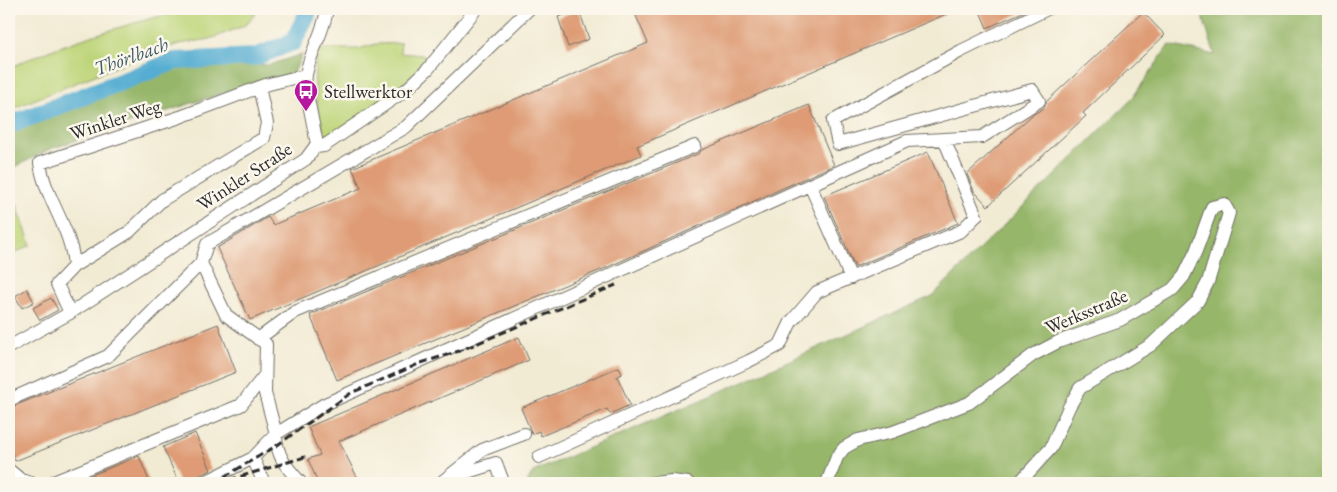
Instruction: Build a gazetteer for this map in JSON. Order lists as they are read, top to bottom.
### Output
{
  "streets": {
    "street": ["Winkler Weg", "Winkler Straße", "Werksstraße"]
  },
  "crossings": [
    ["Winkler Weg", "Winkler Straße"]
  ],
  "water": ["Thörlbach"],
  "places": {
    "bus stop": ["Stellwerktor"]
  }
}
